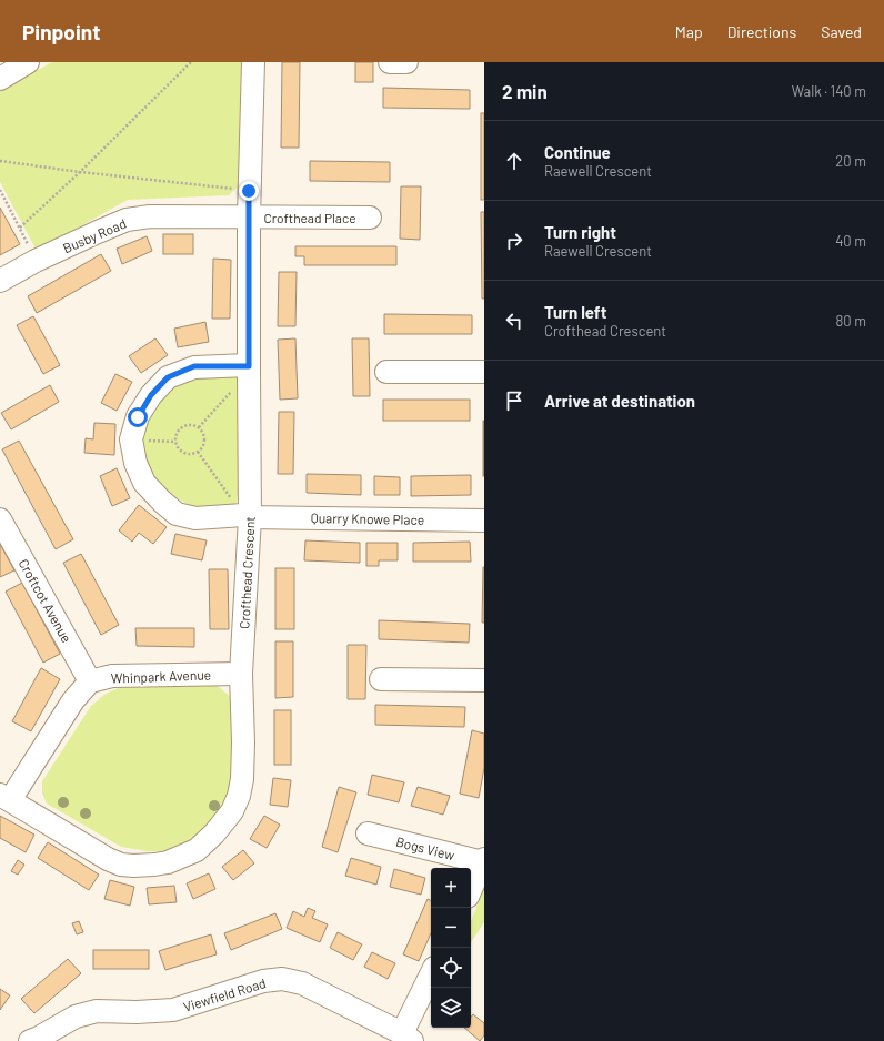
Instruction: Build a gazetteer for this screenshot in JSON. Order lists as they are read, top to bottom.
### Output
{
  "streets": {
    "street": [
      "Crofthead Place",
      "Busby Road",
      "Quarry Knowe Place",
      "Crofthead Crescent",
      "Croftcot Avenue",
      "Whinpark Avenue",
      "Bogs View",
      "Viewfield Road"
    ]
  },
  "crossings": [
    ["Crofthead Place", "Busby Road"],
    ["Crofthead Place", "Crofthead Crescent"],
    ["Busby Road", "Crofthead Crescent"],
    ["Quarry Knowe Place", "Crofthead Crescent"],
    ["Crofthead Crescent", "Whinpark Avenue"],
    ["Croftcot Avenue", "Whinpark Avenue"]
  ],
  "page": {
    "header": "Pinpoint",
    "nav": ["Map", "Directions", "Saved"],
    "heading": ["2 min", "Walk · 140 m"],
    "list": [
      ["Continue", "Raewell Crescent", "20 m"],
      ["Turn right", "Raewell Crescent", "40 m"],
      ["Turn left", "Crofthead Crescent", "80 m"],
      "Arrive at destination"
    ],
    "map_buttons": ["+", "−"]
  }
}
